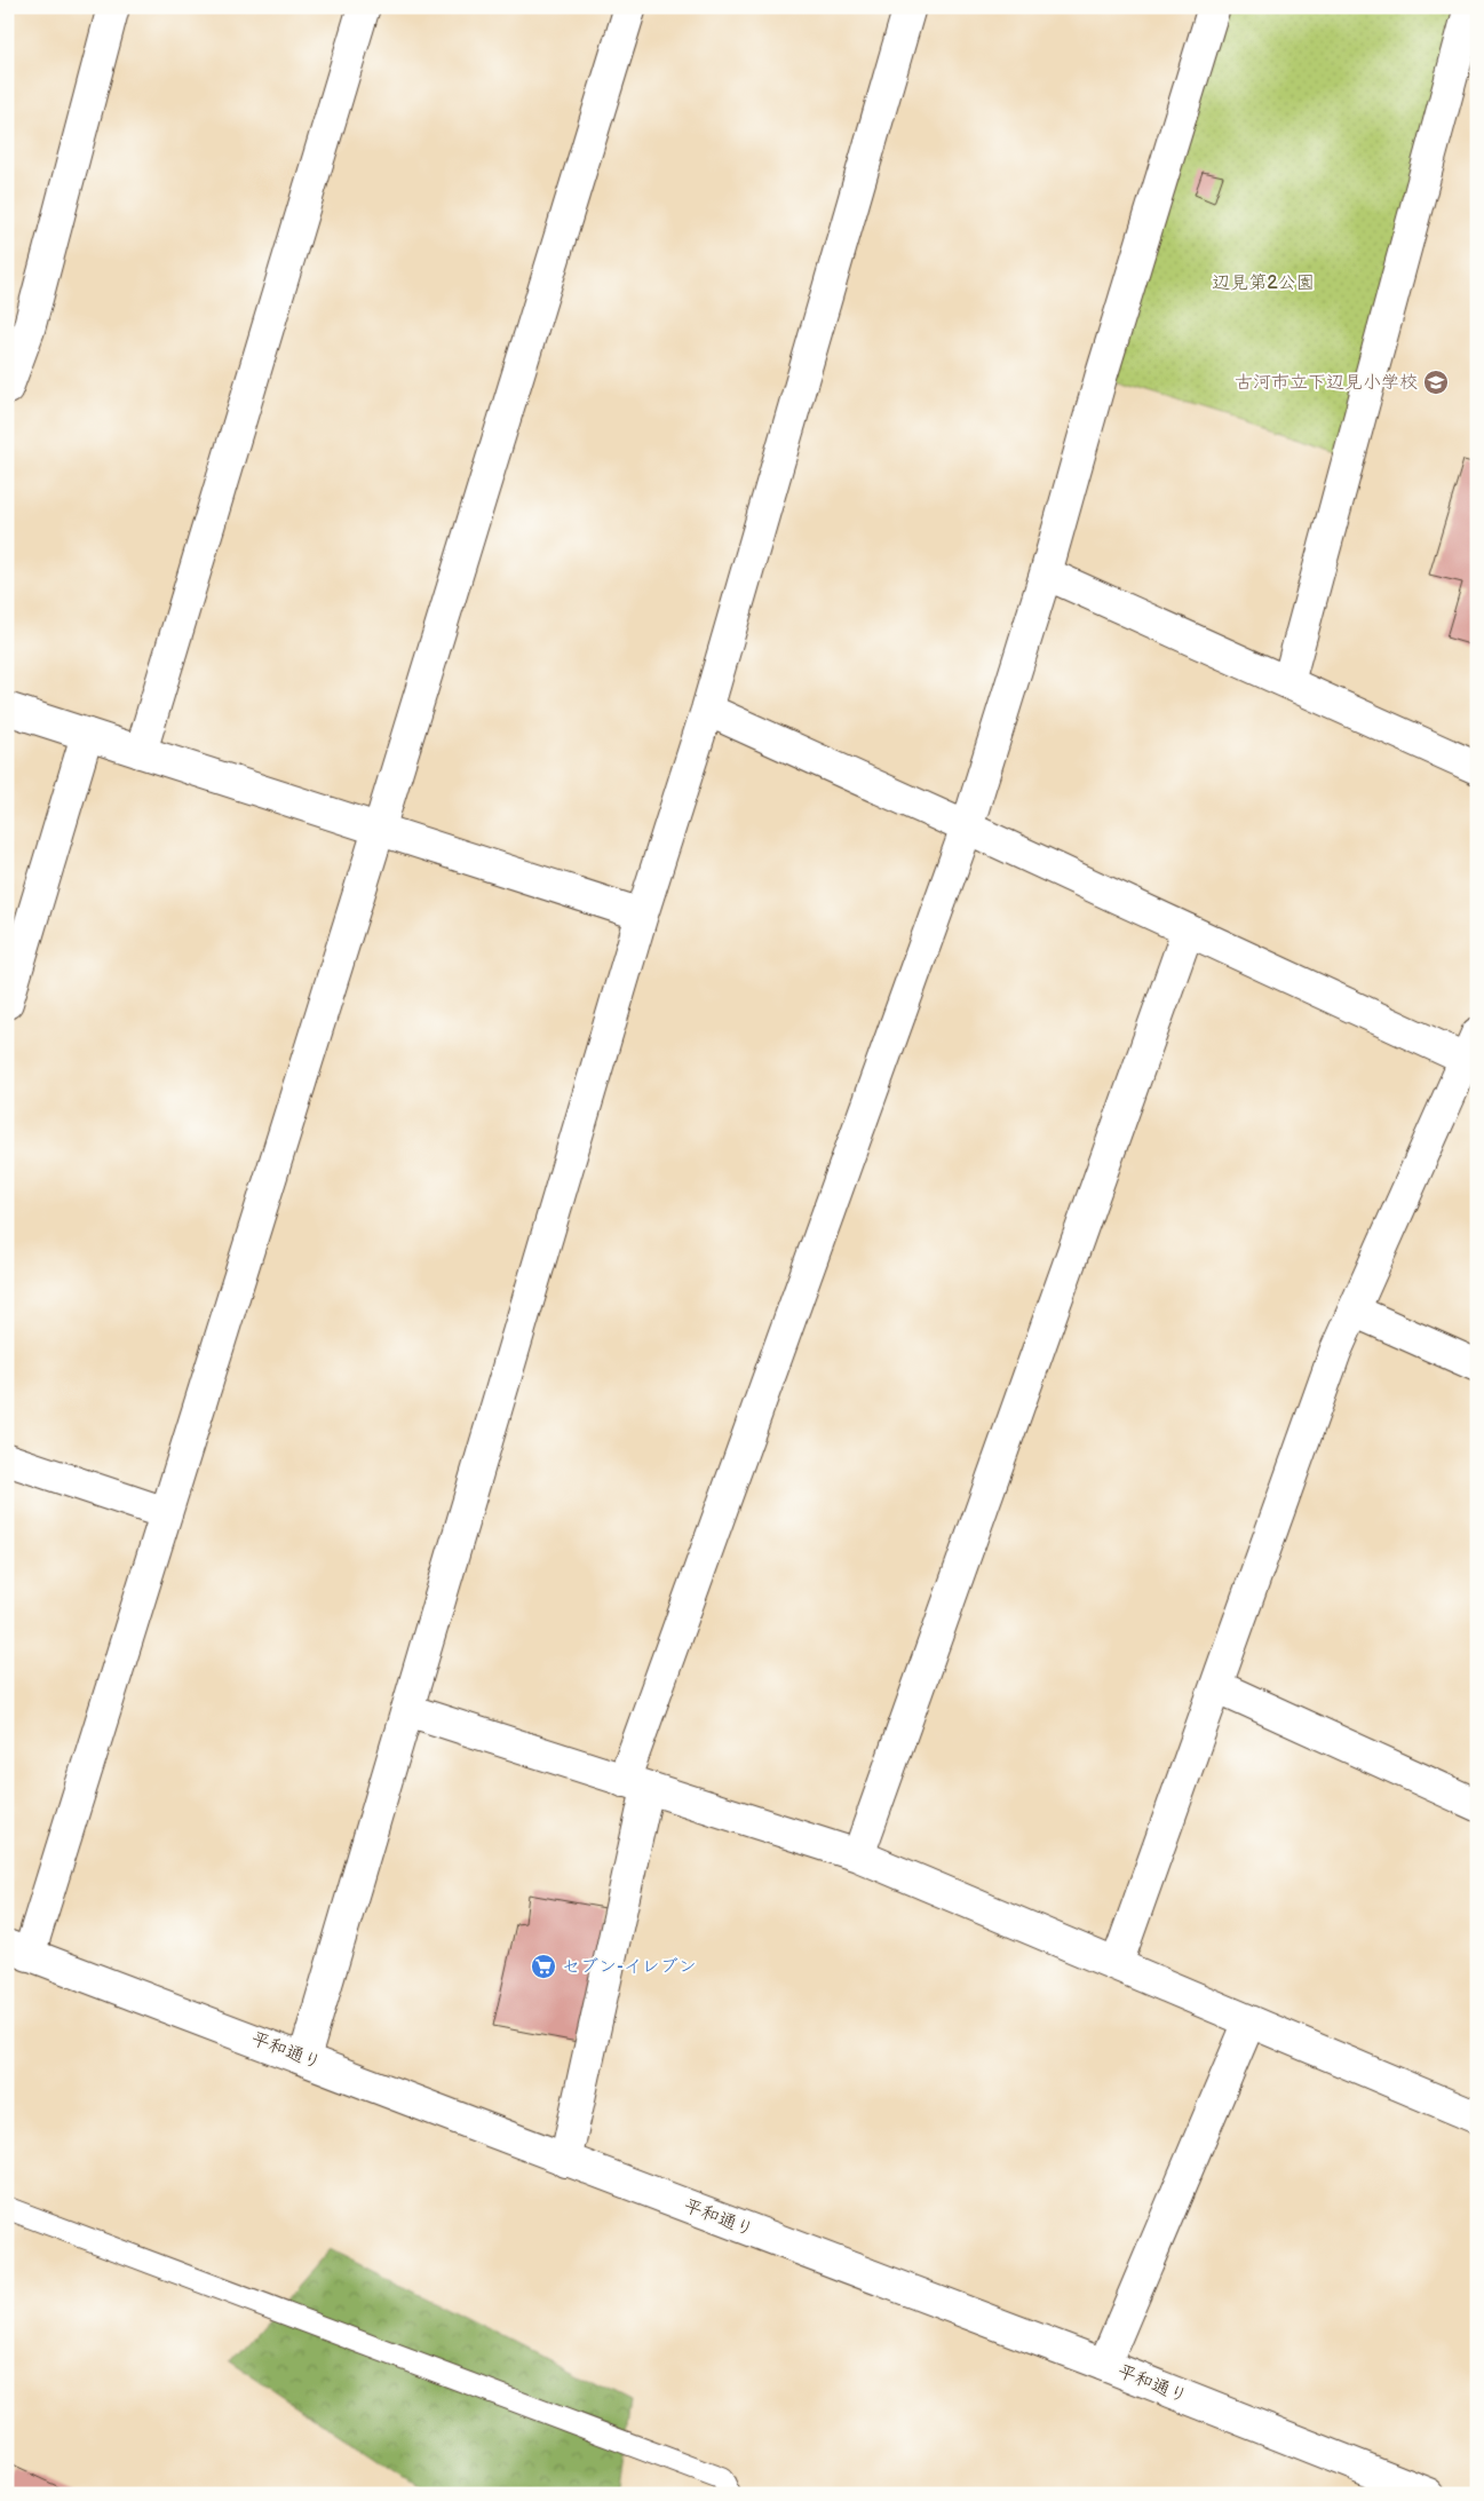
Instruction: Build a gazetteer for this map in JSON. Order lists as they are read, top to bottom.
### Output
{
  "streets": {
    "street": ["平和通り"]
  },
  "parks": ["辺見第2公園"],
  "places": {
    "school or university": ["古河市立下辺見小学校"],
    "supermarket": ["セブン-イレブン"]
  }
}
